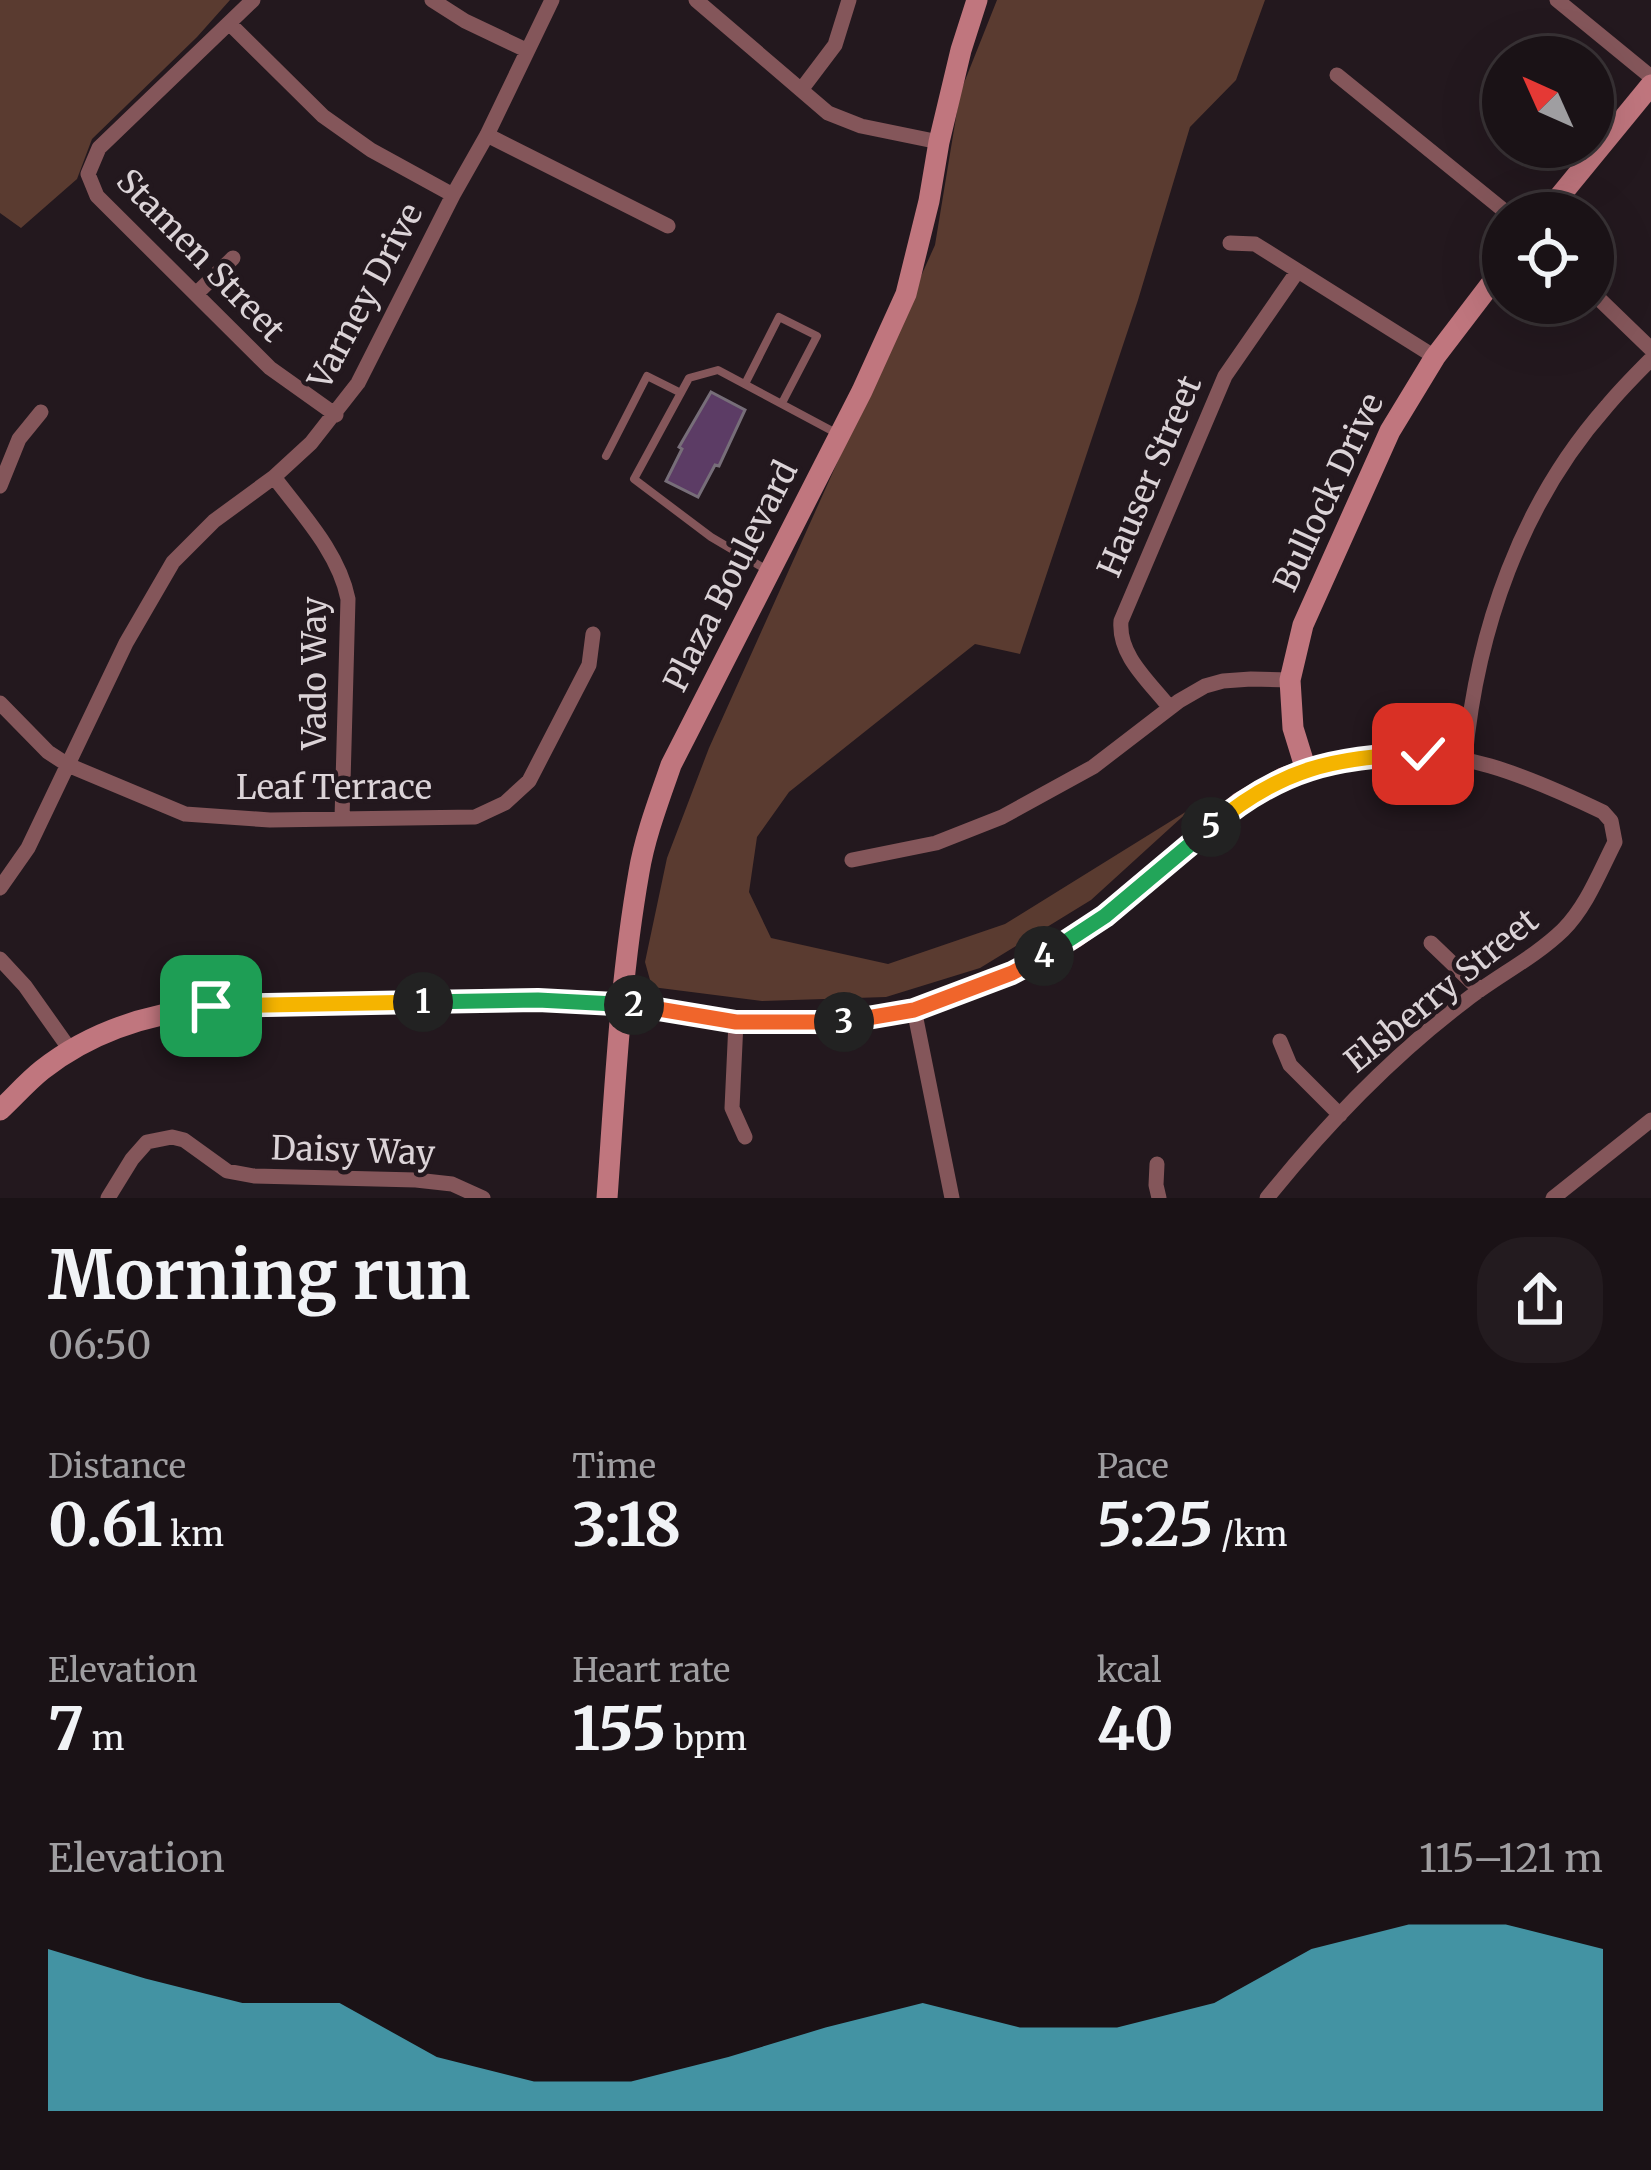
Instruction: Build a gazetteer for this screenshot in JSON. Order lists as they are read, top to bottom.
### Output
{
  "streets": {
    "main road": ["Bullock Drive", "Plaza Boulevard"],
    "street": [
      "Stamen Street",
      "Varney Drive",
      "Hauser Street",
      "Vado Way",
      "Leaf Terrace",
      "Elsberry Street",
      "Daisy Way"
    ]
  },
  "crossings": [
    ["Stamen Street", "Varney Drive"],
    ["Varney Drive", "Vado Way"],
    ["Varney Drive", "Leaf Terrace"],
    ["Vado Way", "Leaf Terrace"]
  ],
  "north": "top left",
  "page": {
    "pins": [
      "5",
      "4",
      "1",
      "2",
      "3"
    ],
    "heading": ["Morning run", "06:50"],
    "stats": [
      ["Distance", "0.61 km"],
      ["Time", "3:18"],
      ["Pace", "5:25 /km"],
      ["Elevation", "7 m"],
      ["Heart rate", "155 bpm"],
      ["kcal", "40"]
    ],
    "chart": ["Elevation", "115–121 m"]
  }
}
